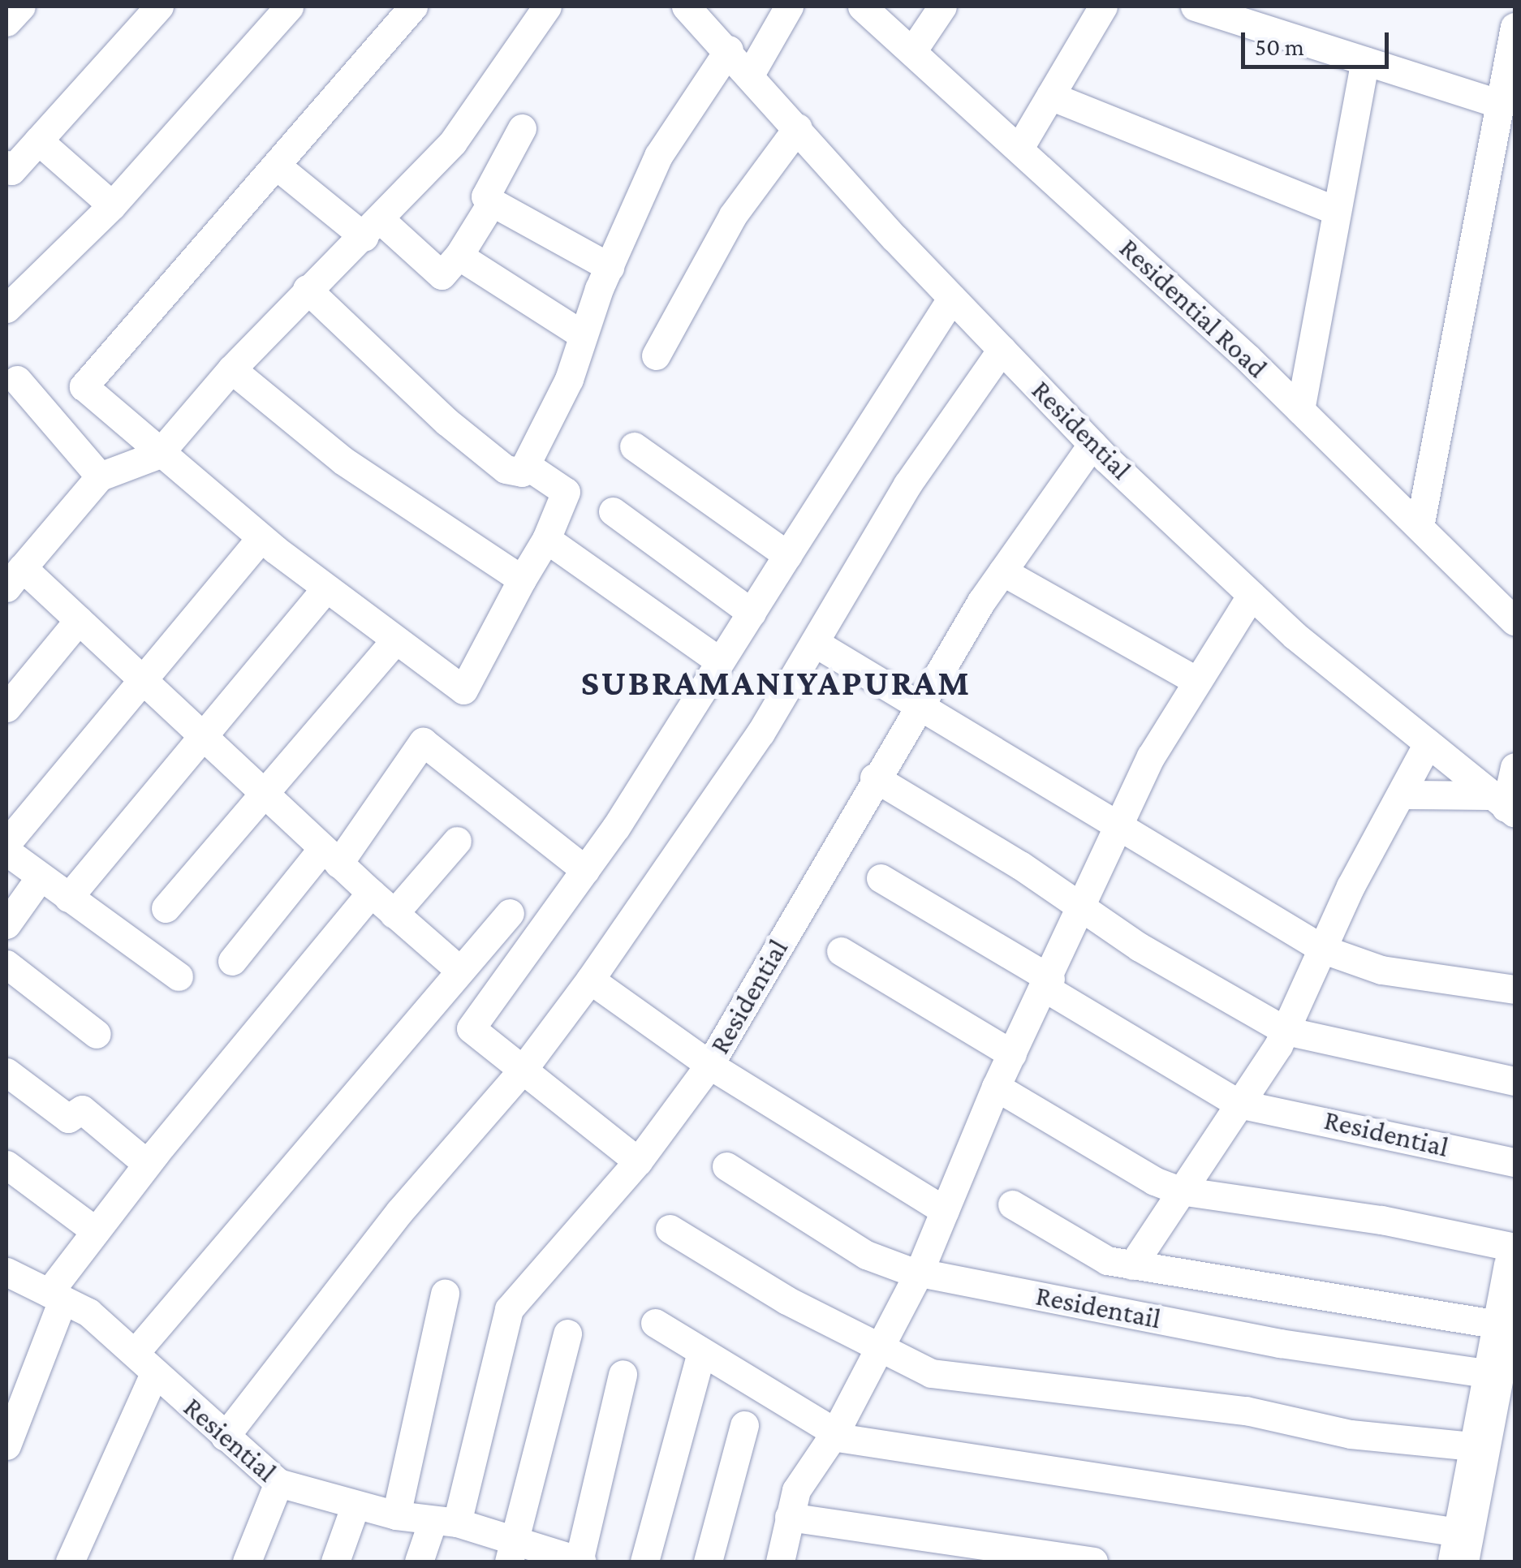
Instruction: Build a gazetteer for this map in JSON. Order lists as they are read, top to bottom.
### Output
{
  "streets": {
    "street": [
      "Residential Road",
      "Residential",
      "Residentail",
      "Resiential"
    ]
  },
  "crossings": [
    ["Residential", "Resiential"]
  ],
  "districts": ["SUBRAMANIYAPURAM"],
  "scale_bar": "50 m"
}
